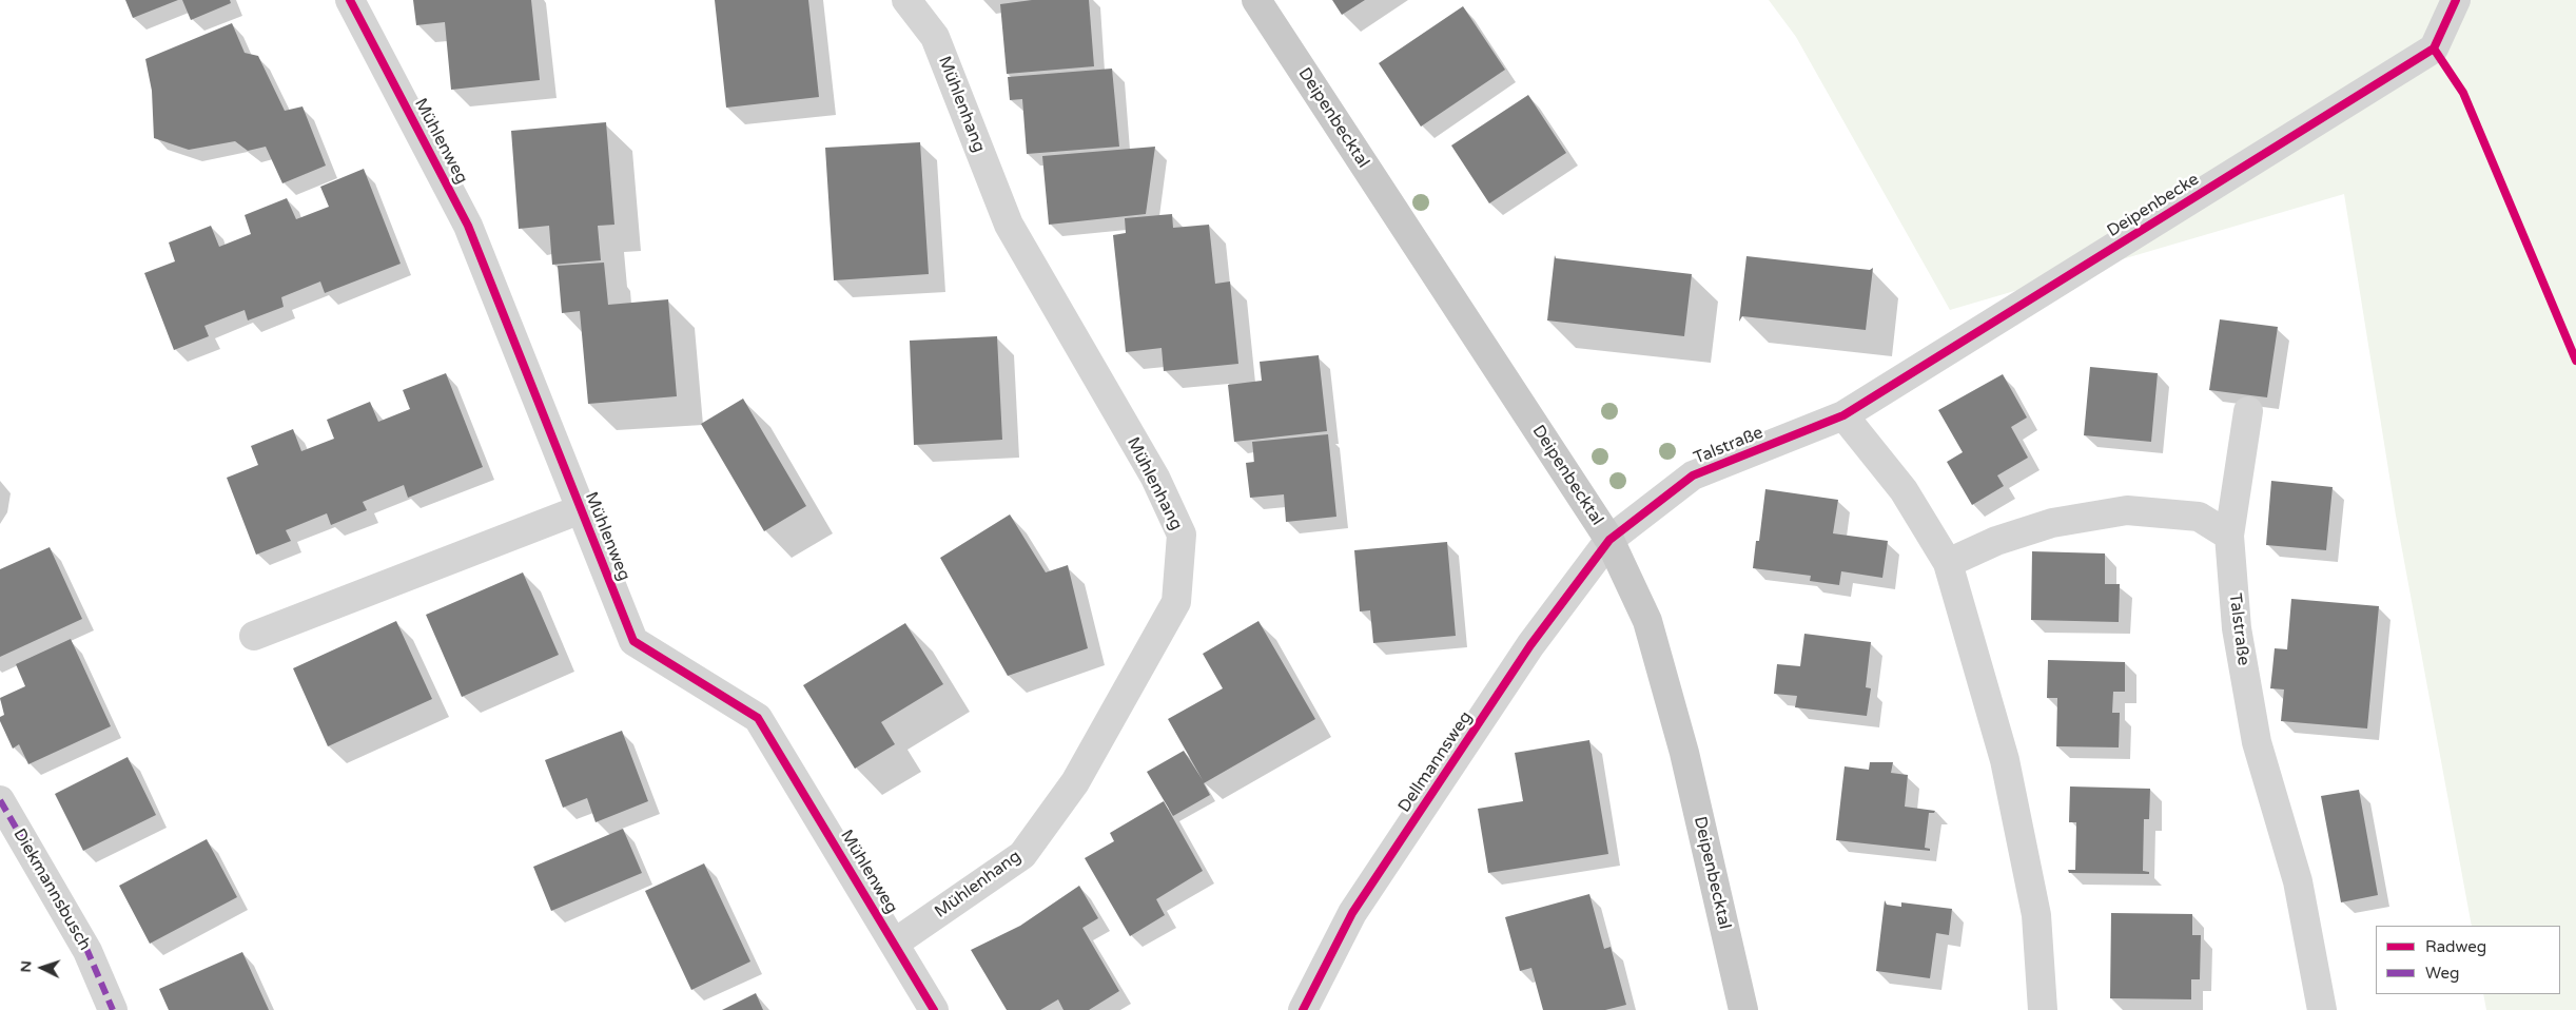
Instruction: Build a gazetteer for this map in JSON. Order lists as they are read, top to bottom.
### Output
{
  "streets": {
    "main road": ["Deipenbecktal"],
    "street": [
      "Mühlenhang",
      "Mühlenweg",
      "Deipenbecke",
      "Talstraße",
      "Dellmannsweg",
      "Diekmannsbusch"
    ]
  },
  "crossings": [
    ["Mühlenhang", "Mühlenweg"],
    ["Deipenbecktal", "Talstraße"],
    ["Deipenbecktal", "Dellmannsweg"],
    ["Deipenbecke", "Talstraße"],
    ["Talstraße", "Dellmannsweg"]
  ],
  "legend": ["Radweg", "Weg"],
  "north": "left"
}
